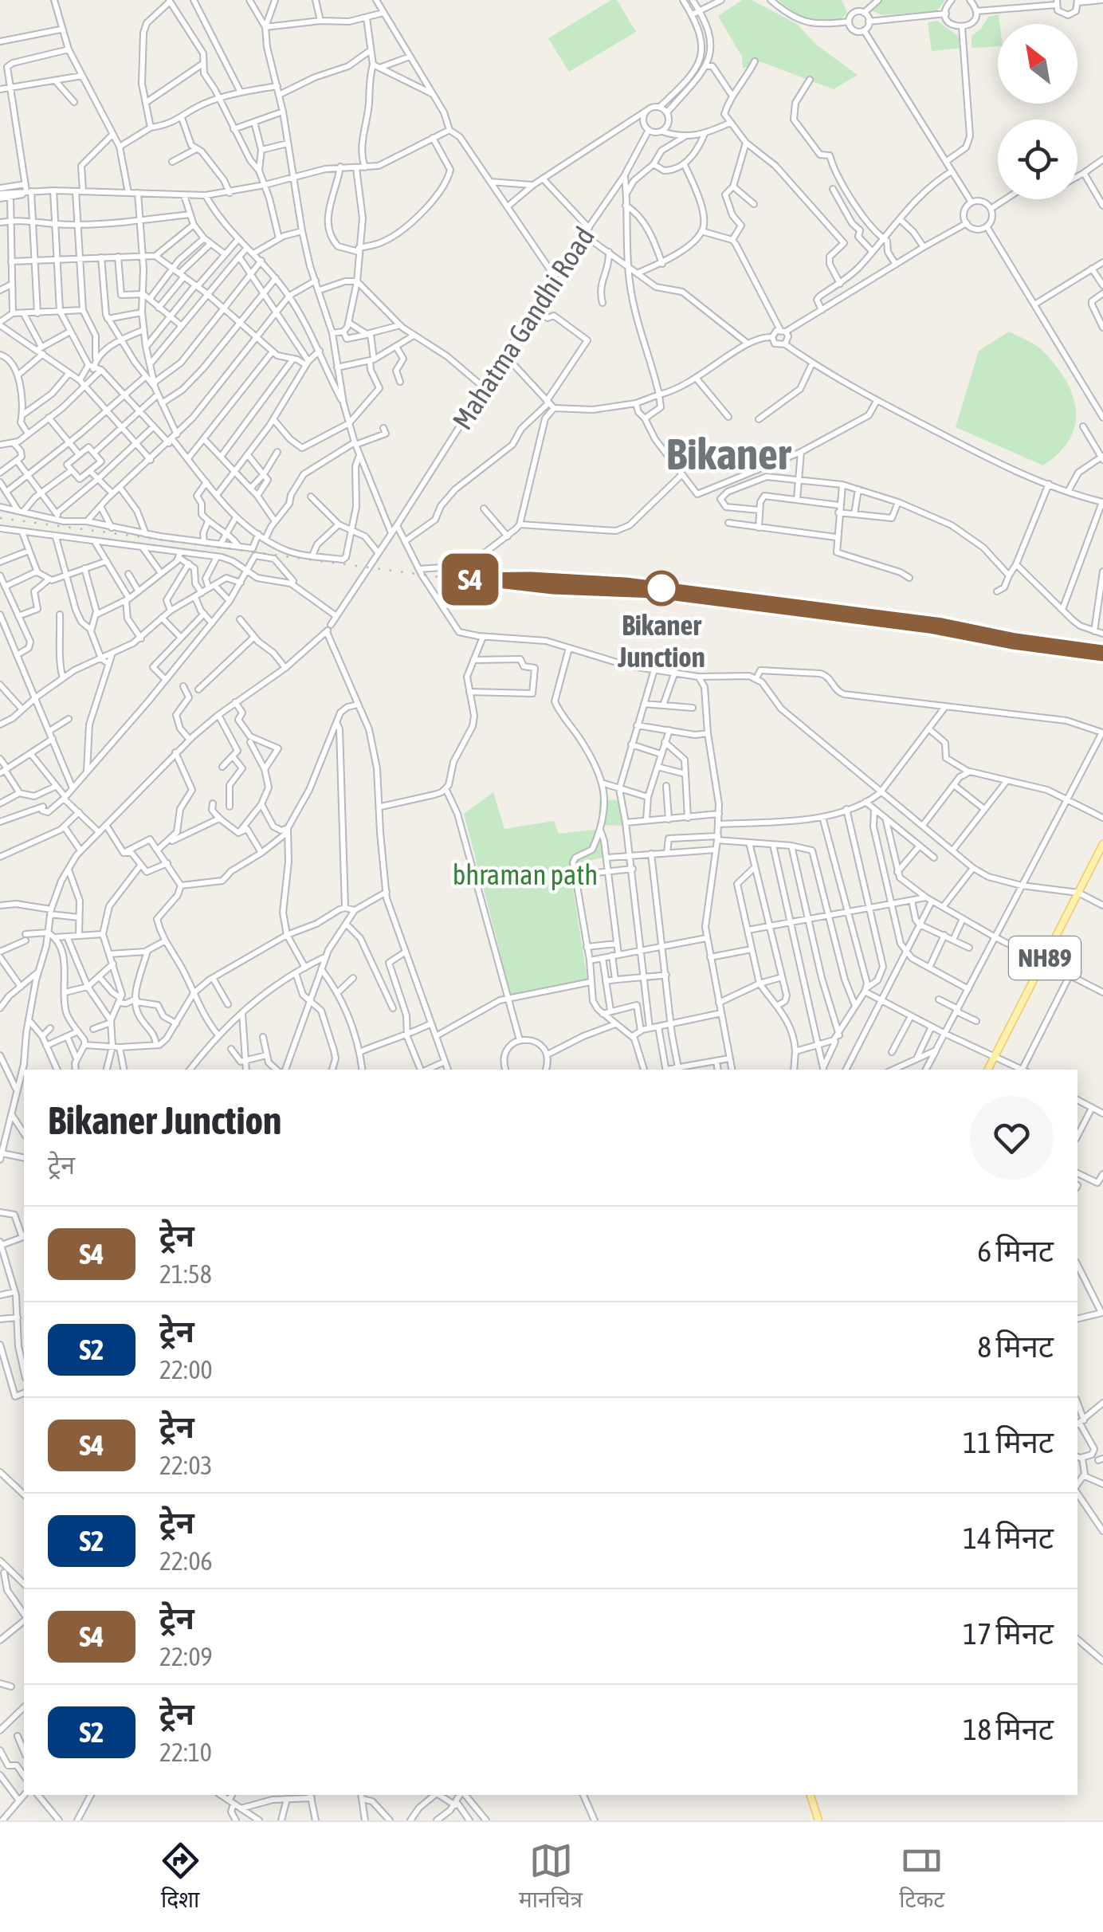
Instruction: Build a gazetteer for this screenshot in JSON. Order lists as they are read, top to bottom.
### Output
{
  "streets": {
    "main road": ["NH89"],
    "street": ["Mahatma Gandhi Road"]
  },
  "districts": ["Bikaner"],
  "parks": ["bhraman path"],
  "places": ["Bikaner Junction"],
  "north": "top left",
  "page": {
    "on_map": "S4",
    "heading": ["Bikaner Junction", "ट्रेन"],
    "list": [
      {
        "mark": "S4",
        "name": "ट्रेन",
        "note": "21:58",
        "value": "6 मिनट"
      },
      {
        "mark": "S2",
        "name": "ट्रेन",
        "note": "22:00",
        "value": "8 मिनट"
      },
      {
        "mark": "S4",
        "name": "ट्रेन",
        "note": "22:03",
        "value": "11 मिनट"
      },
      {
        "mark": "S2",
        "name": "ट्रेन",
        "note": "22:06",
        "value": "14 मिनट"
      },
      {
        "mark": "S4",
        "name": "ट्रेन",
        "note": "22:09",
        "value": "17 मिनट"
      },
      {
        "mark": "S2",
        "name": "ट्रेन",
        "note": "22:10",
        "value": "18 मिनट"
      }
    ],
    "tabs": ["दिशा", "मानचित्र", "टिकट"]
  }
}
